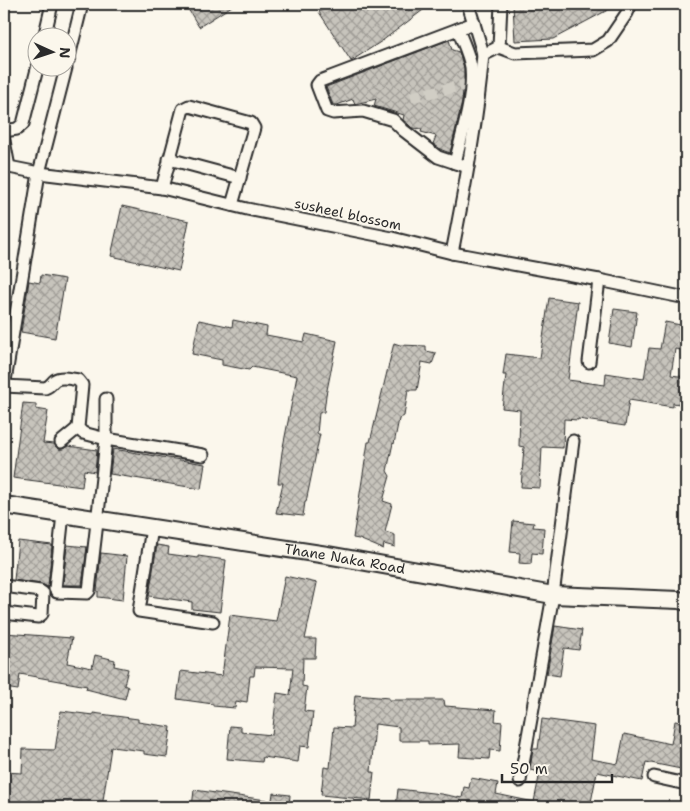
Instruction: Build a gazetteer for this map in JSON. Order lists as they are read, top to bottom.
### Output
{
  "streets": {
    "main road": ["Thane Naka Road"],
    "street": ["susheel blossom"]
  },
  "scale_bar": "50 m",
  "north": "right"
}
